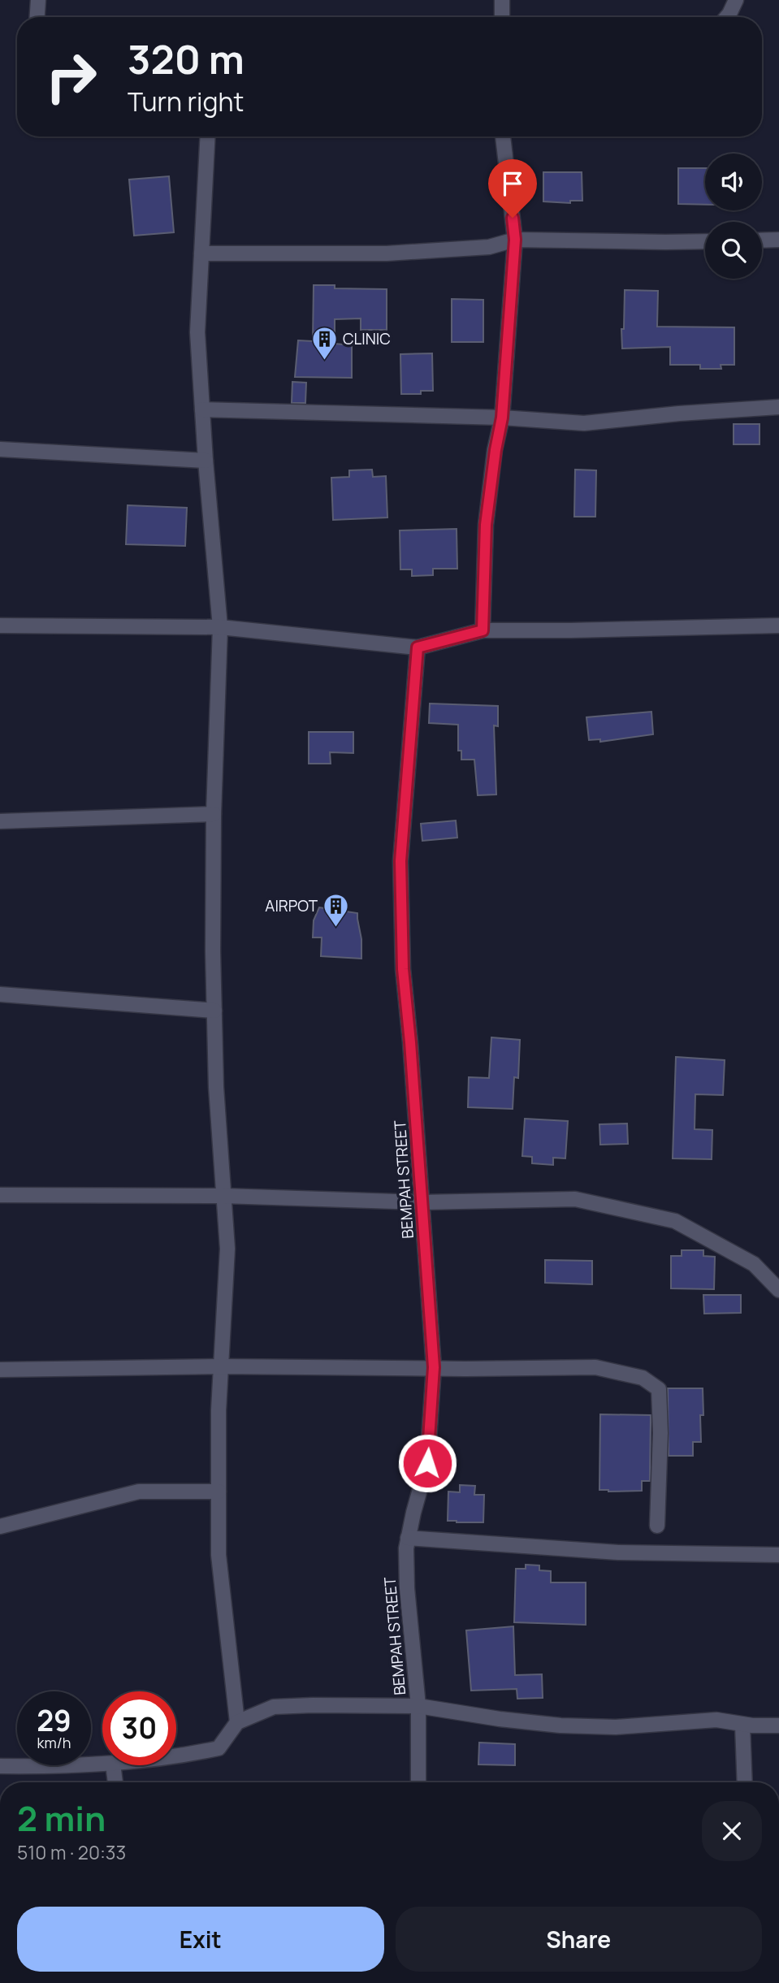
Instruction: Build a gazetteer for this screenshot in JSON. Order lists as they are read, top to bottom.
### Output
{
  "streets": {
    "street": ["BEMPAH STREET"]
  },
  "places": {
    "building": ["CLINIC", "AIRPOT"]
  },
  "page": {
    "turn": ["320 m", "Turn right"],
    "speed": "29 km/h",
    "limit": "30",
    "heading": ["2 min", "510 m · 20:33"],
    "buttons": ["Exit", "Share"]
  }
}
